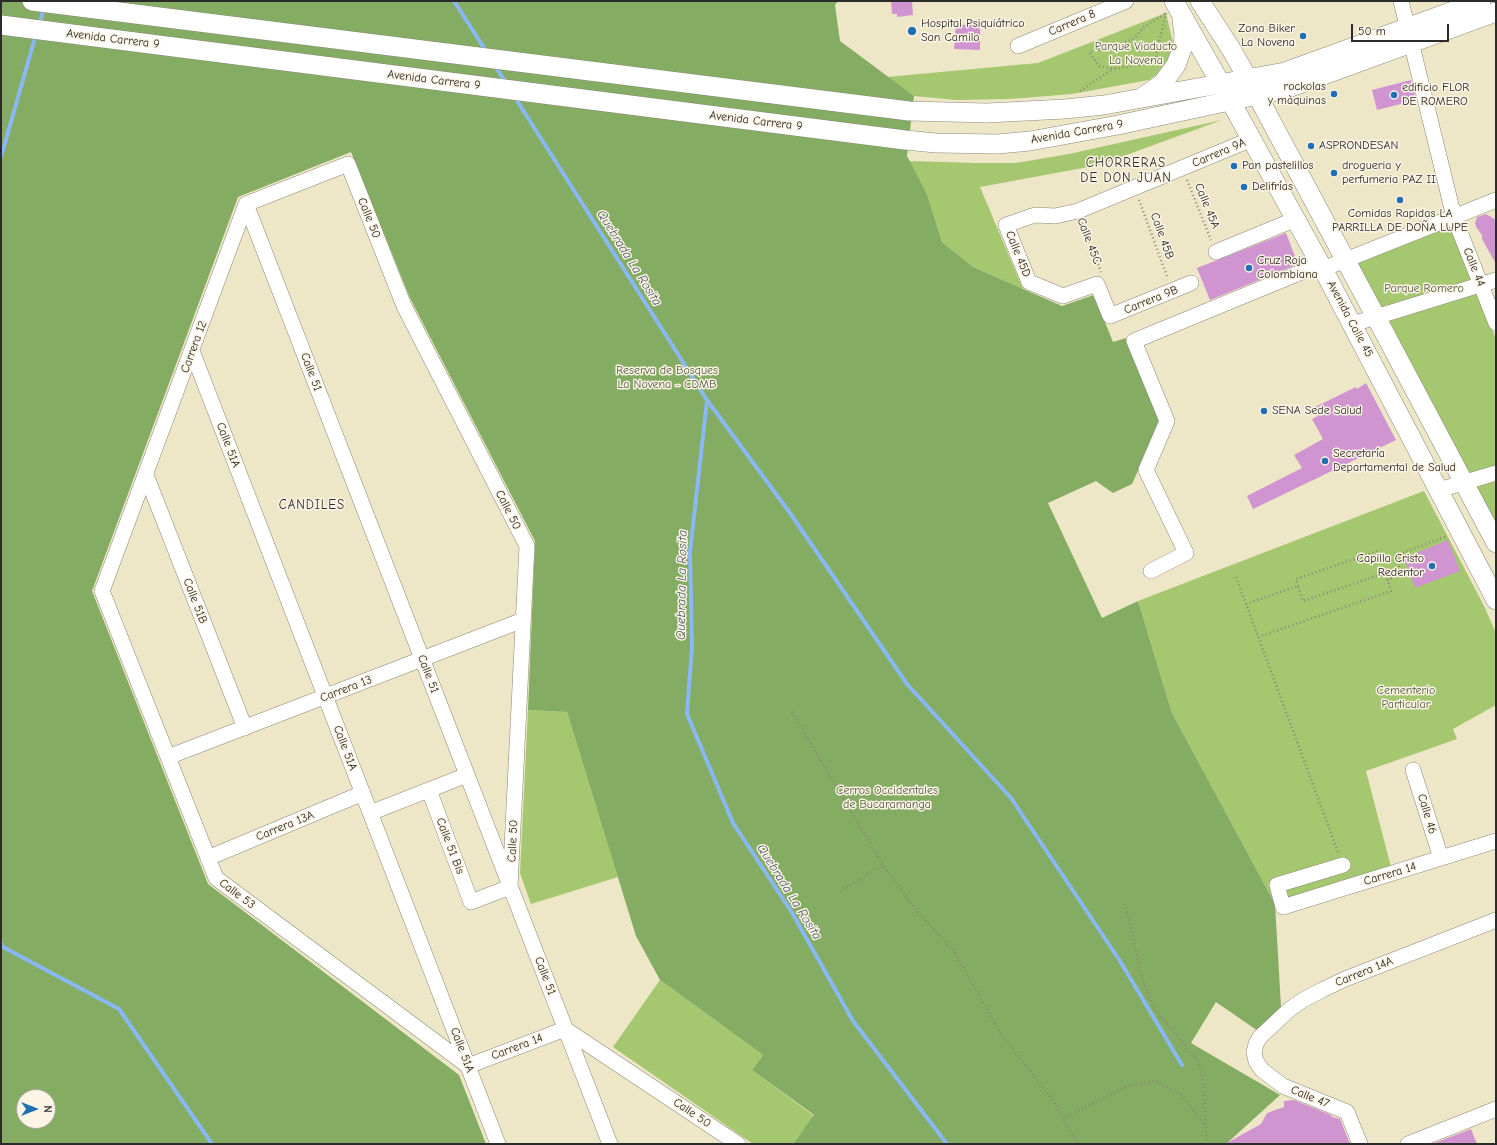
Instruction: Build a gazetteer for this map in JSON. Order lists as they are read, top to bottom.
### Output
{
  "streets": {
    "main road": ["Avenida Carrera 9", "Avenida Calle 45"],
    "street": [
      "Carrera 8",
      "Carrera 9A",
      "Calle 50",
      "Calle 45D",
      "Calle 44",
      "Carrera 9B",
      "Carrera 12",
      "Calle 51",
      "Calle 51A",
      "Calle 51B",
      "Carrera 13",
      "Calle 46",
      "Carrera 13A",
      "Calle 51 Bis",
      "Carrera 14",
      "Calle 53",
      "Carrera 14A",
      "Calle 47"
    ],
    "path": ["Calle 45A", "Calle 45B", "Calle 45C"]
  },
  "crossings": [
    ["Avenida Carrera 9", "Calle 44"],
    ["Avenida Carrera 9", "Avenida Calle 45"],
    ["Carrera 9A", "Calle 45A"],
    ["Carrera 9A", "Calle 45B"],
    ["Carrera 9A", "Calle 45C"],
    ["Carrera 9A", "Calle 45D"],
    ["Carrera 9A", "Avenida Calle 45"],
    ["Calle 50", "Carrera 12"],
    ["Calle 50", "Calle 51"],
    ["Calle 50", "Carrera 13"],
    ["Calle 50", "Calle 51 Bis"],
    ["Calle 50", "Carrera 14"],
    ["Calle 45B", "Carrera 9B"],
    ["Calle 45C", "Calle 45D"],
    ["Calle 45C", "Carrera 9B"],
    ["Calle 45D", "Carrera 9B"],
    ["Carrera 12", "Calle 51"],
    ["Carrera 12", "Calle 51A"],
    ["Carrera 12", "Calle 51B"],
    ["Carrera 12", "Calle 53"],
    ["Calle 51", "Carrera 13"],
    ["Calle 51", "Calle 51 Bis"],
    ["Calle 51", "Carrera 14"],
    ["Calle 51A", "Carrera 13"],
    ["Calle 51A", "Carrera 13A"],
    ["Calle 51A", "Carrera 14"],
    ["Calle 51A", "Calle 53"],
    ["Calle 51B", "Carrera 13"],
    ["Carrera 13", "Calle 53"],
    ["Calle 46", "Carrera 14"],
    ["Carrera 13A", "Calle 53"],
    ["Carrera 14", "Calle 53"],
    ["Carrera 14A", "Calle 47"]
  ],
  "districts": ["CHORRERAS DE DON JUAN", "CANDILES"],
  "water": ["Quebrada La Rosita"],
  "parks": [
    "Parque Viaducto La Novena",
    "Parque Romero",
    "Reserva de Bosques La Novena - CDMB",
    "Cementerio Particular",
    "Cerros Occidentales de Bucaramanga"
  ],
  "places": [
    "Hospital Psiquiátrico San Camilo",
    "Zona Biker La Novena",
    "rockolas y màquinas",
    "edificio FLOR DE ROMERO",
    "ASPRONDESAN",
    "Pan pastelillos",
    "drogueria y perfumeria PAZ II",
    "Delifrías",
    "Comidas Rapidas LA PARRILLA DE DOÑA LUPE",
    "Cruz Roja Colombiana",
    "SENA Sede Salud",
    "Secretaría Departamental de Salud",
    "Capilla Cristo Redentor"
  ],
  "scale_bar": "50 m",
  "north": "right"
}
